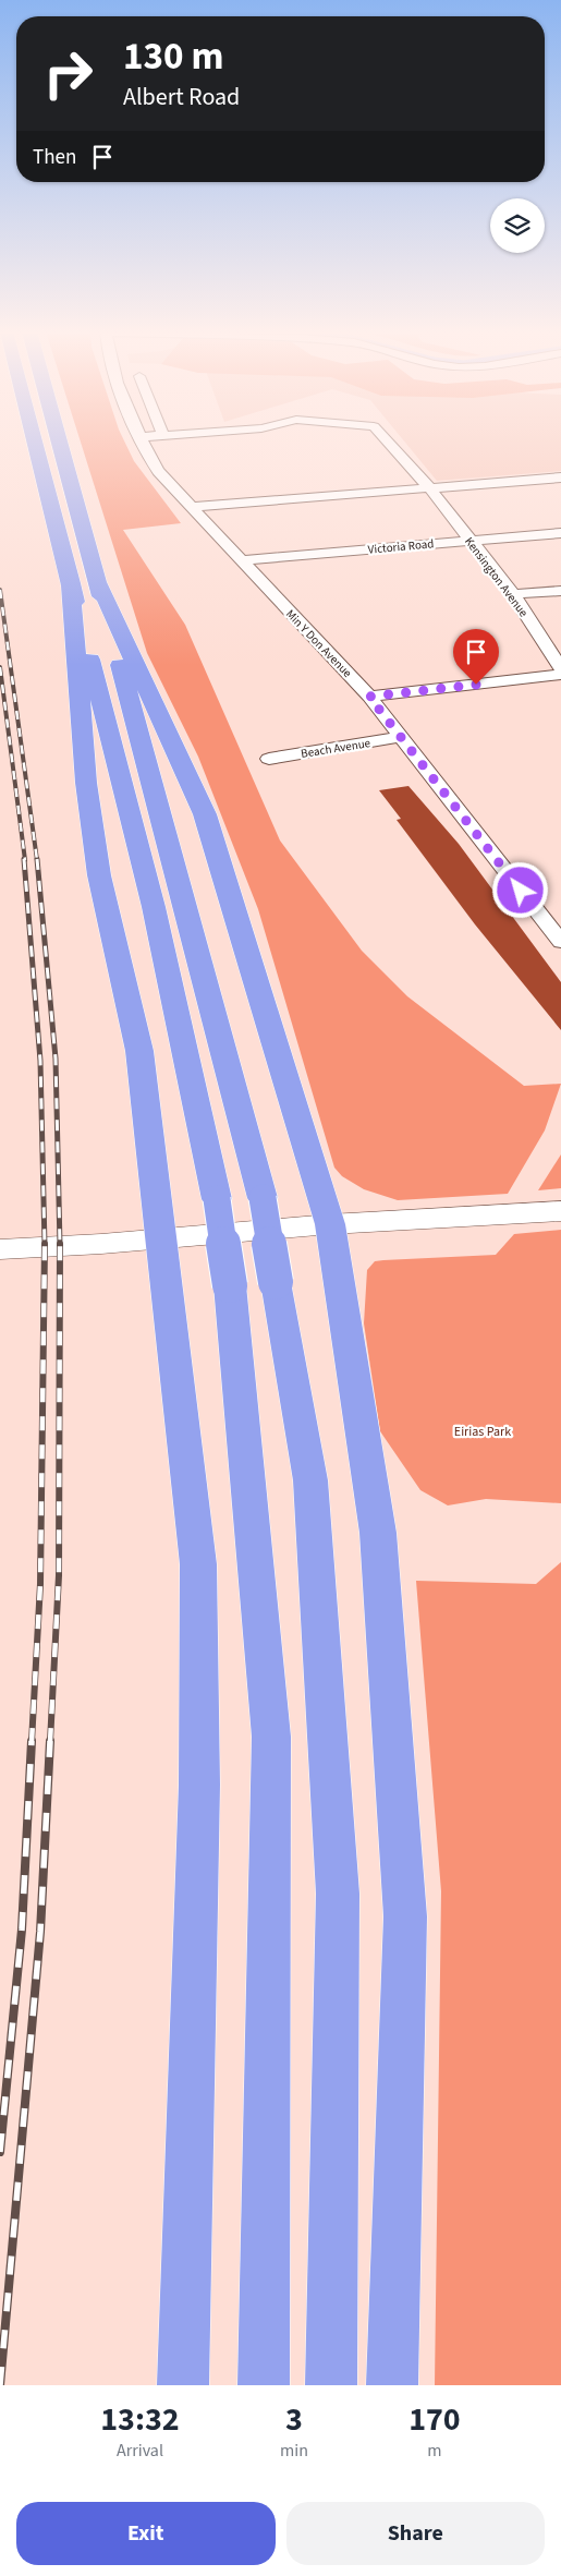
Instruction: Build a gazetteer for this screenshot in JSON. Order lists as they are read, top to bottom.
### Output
{
  "streets": {
    "street": [
      "Victoria Road",
      "Kensington Avenue",
      "Min Y Don Avenue",
      "Beach Avenue"
    ]
  },
  "crossings": [
    ["Victoria Road", "Kensington Avenue"],
    ["Victoria Road", "Min Y Don Avenue"],
    ["Min Y Don Avenue", "Beach Avenue"]
  ],
  "parks": ["Eirias Park"],
  "page": {
    "turn": ["130 m", "Albert Road"],
    "then": "Then",
    "eta": [
      "13:32",
      "Arrival",
      "3",
      "min",
      "170",
      "m"
    ],
    "buttons": ["Exit", "Share"]
  }
}
